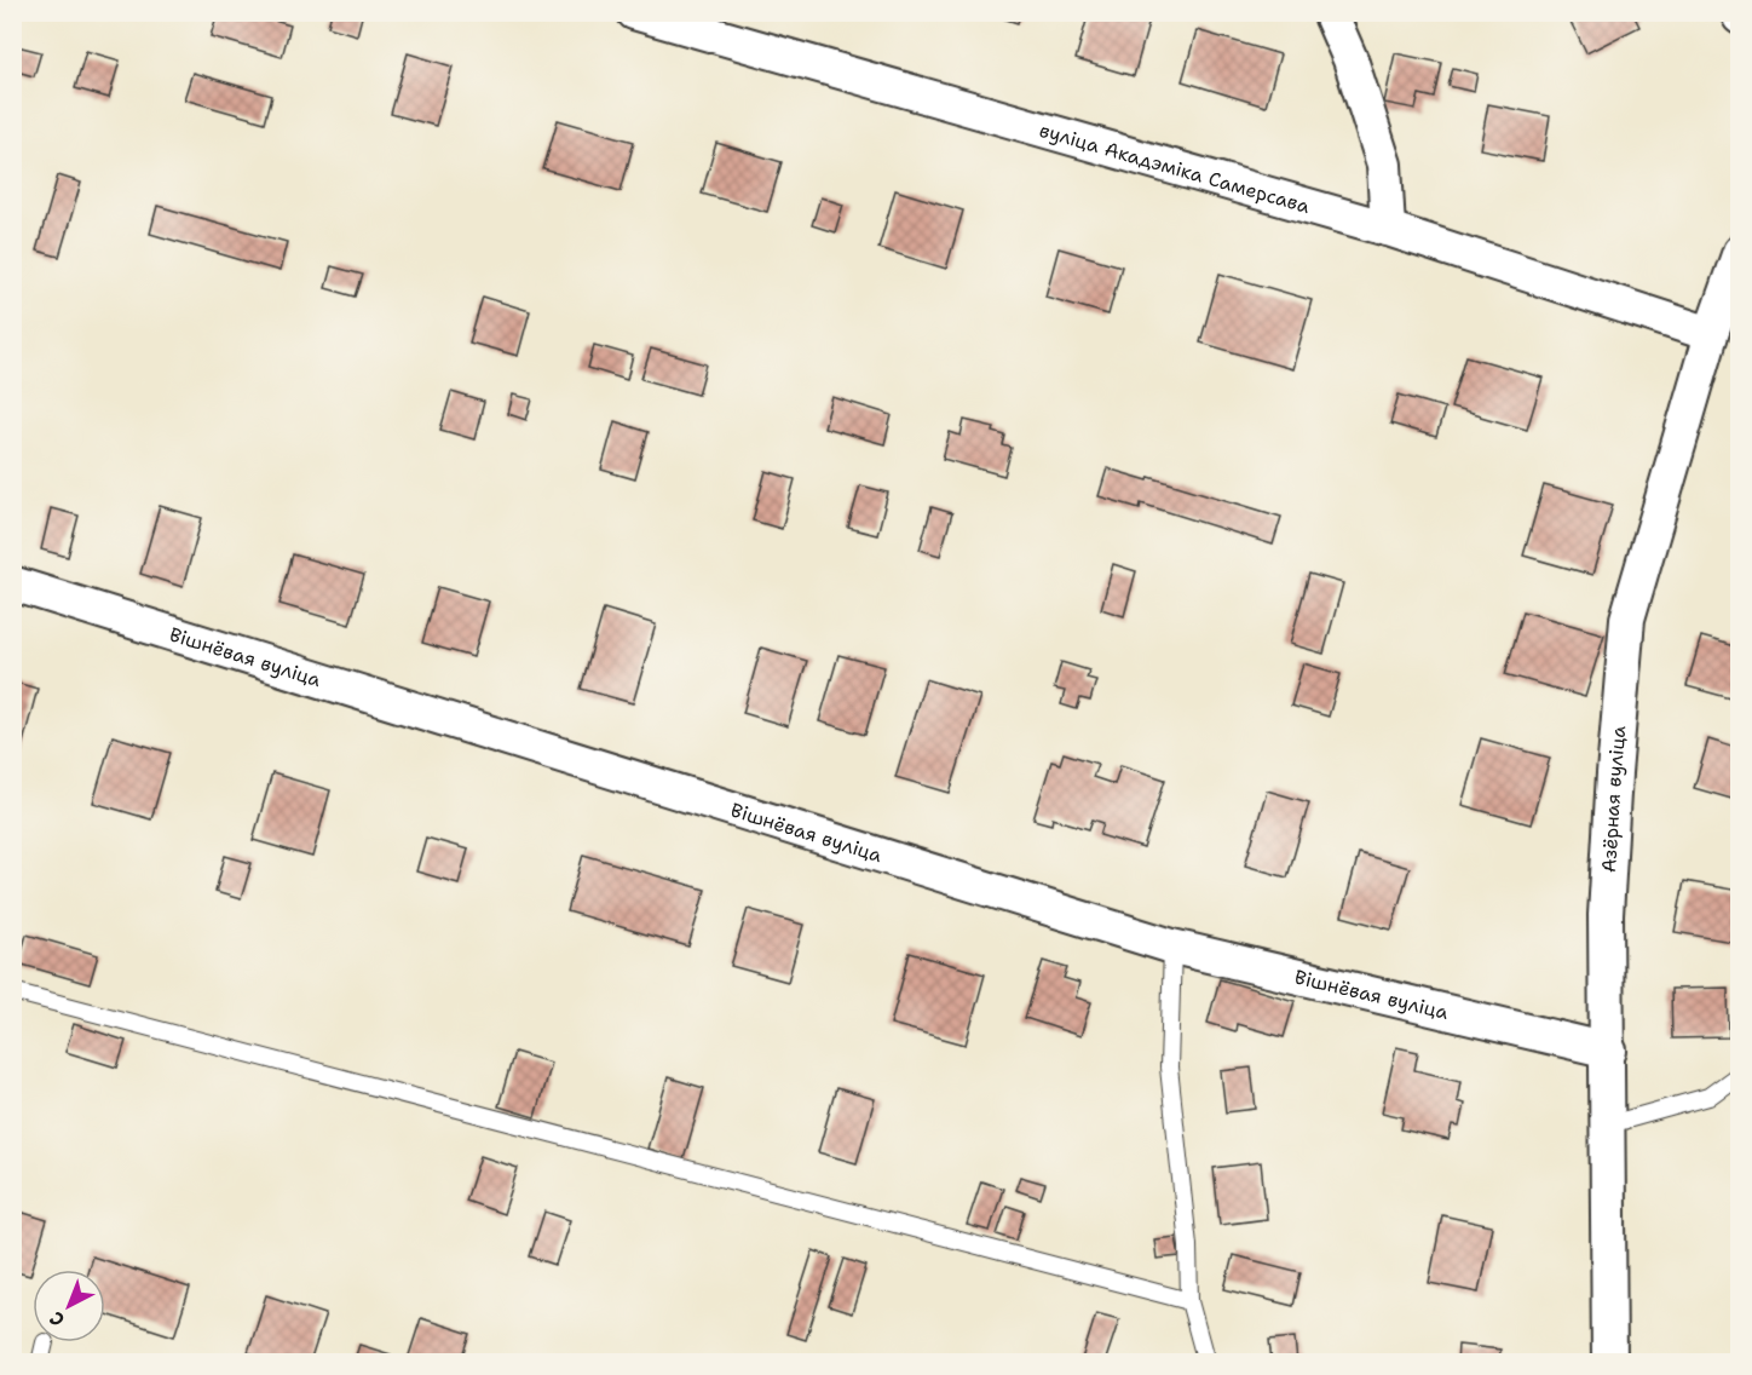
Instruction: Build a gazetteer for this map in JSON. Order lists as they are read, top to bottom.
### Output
{
  "streets": {
    "street": ["вуліца Акадэміка Самерсава", "Вішнёвая вуліца", "Азёрная вуліца"]
  },
  "crossings": [
    ["вуліца Акадэміка Самерсава", "Азёрная вуліца"],
    ["Вішнёвая вуліца", "Азёрная вуліца"]
  ],
  "north": "bottom left"
}
